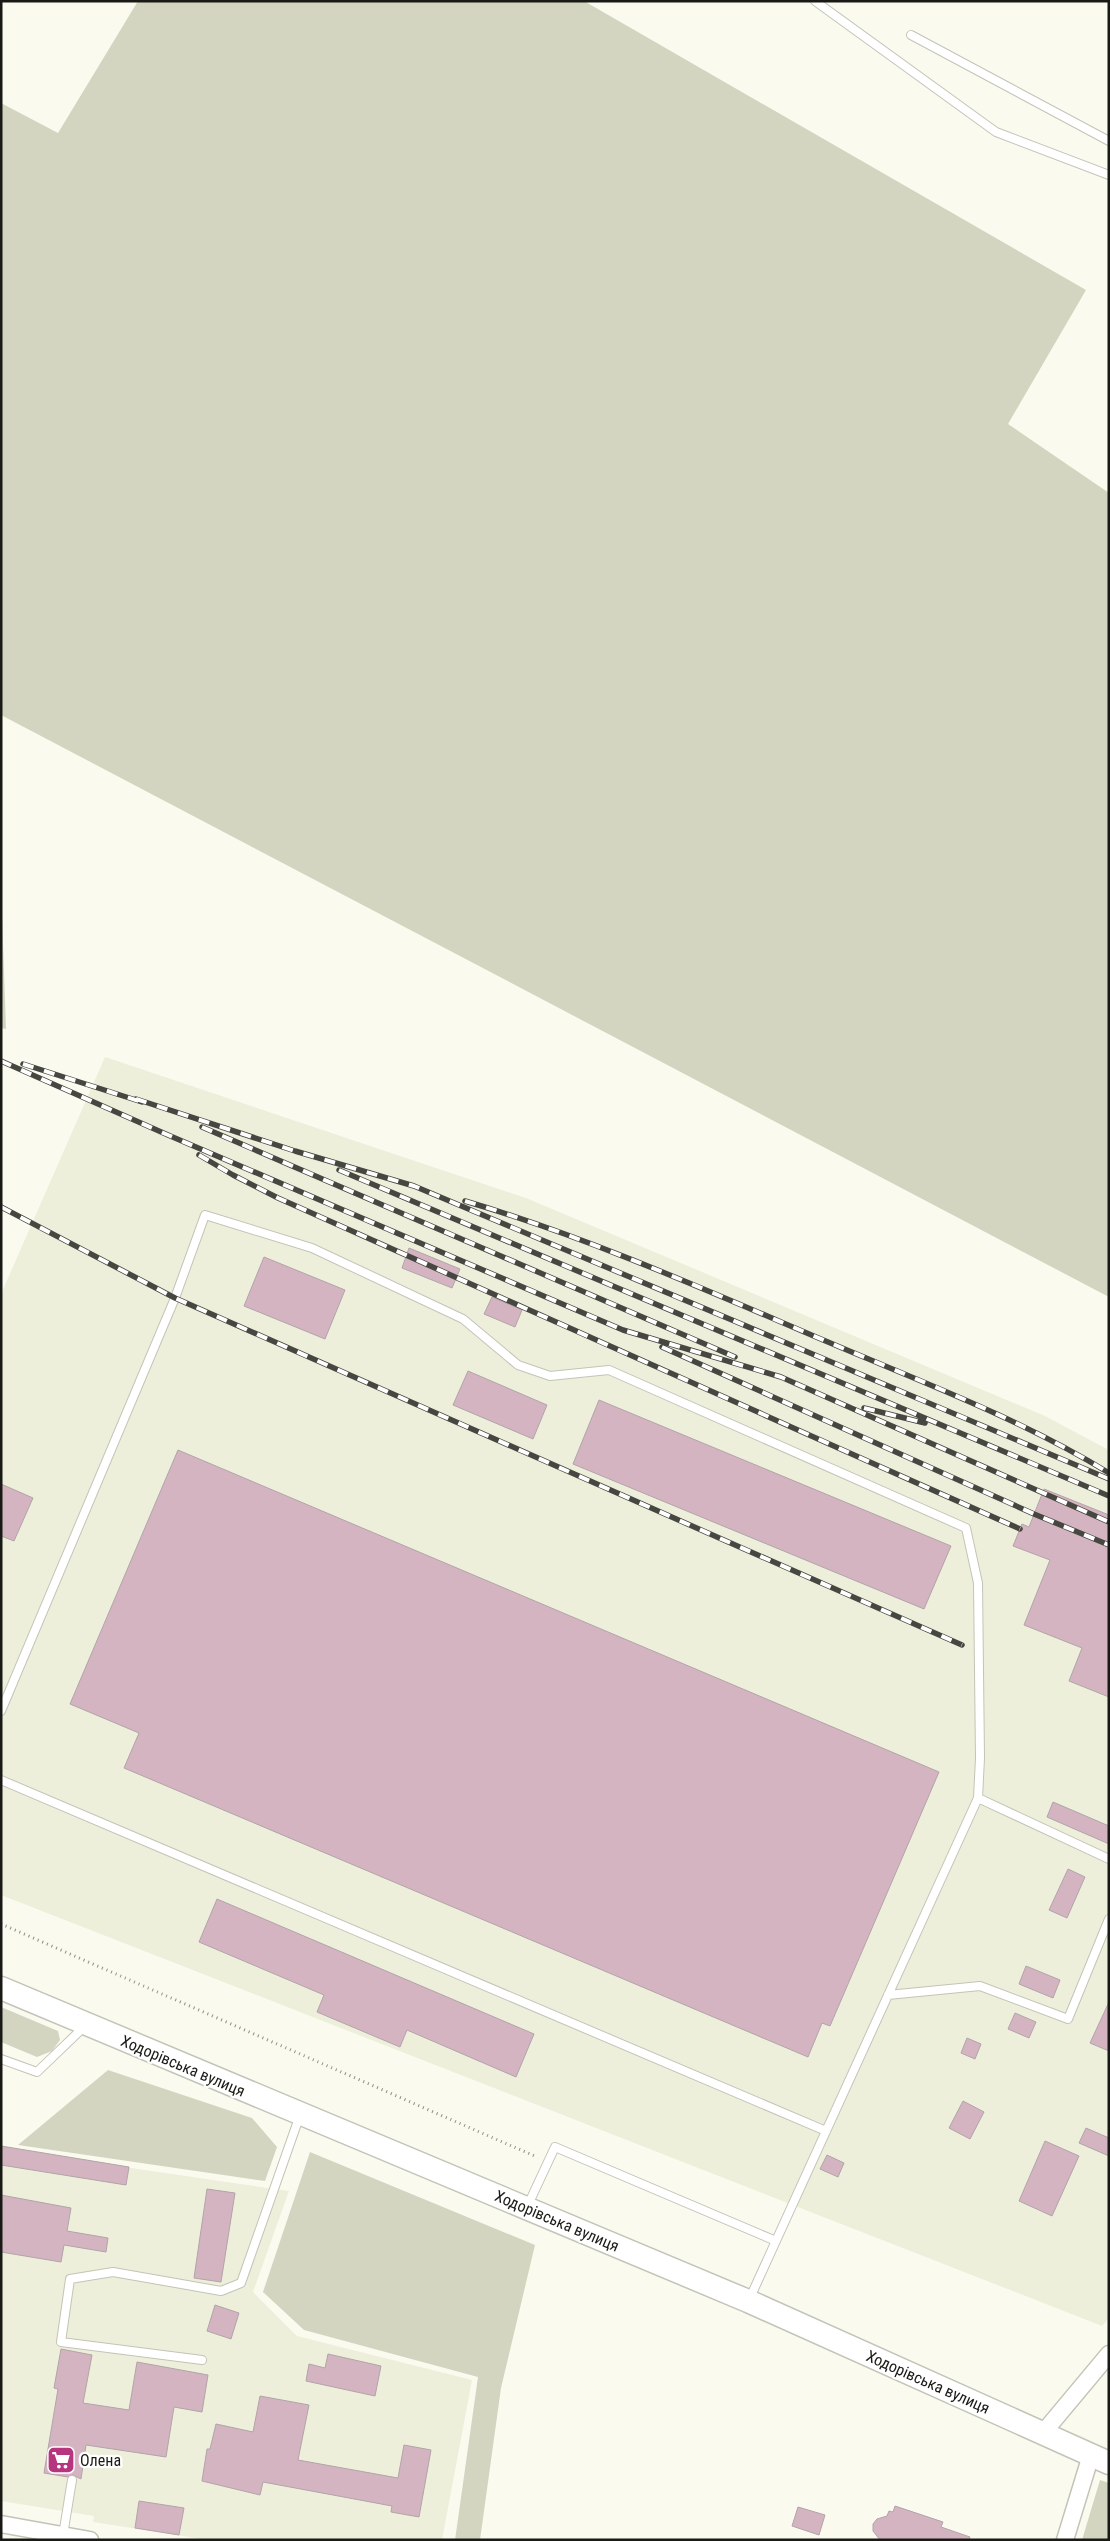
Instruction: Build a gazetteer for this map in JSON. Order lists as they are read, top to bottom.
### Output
{
  "streets": {
    "main road": ["Ходорівська вулиця"]
  },
  "places": {
    "supermarket": ["Олена"]
  }
}
